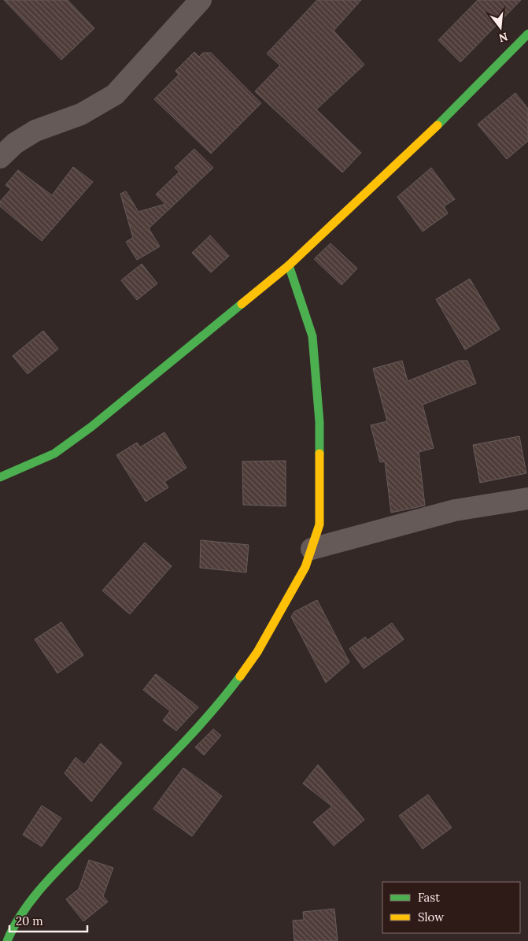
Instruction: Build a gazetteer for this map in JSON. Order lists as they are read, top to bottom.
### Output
{
  "legend": ["Fast", "Slow"],
  "scale_bar": "20 m",
  "north": "bottom"
}
